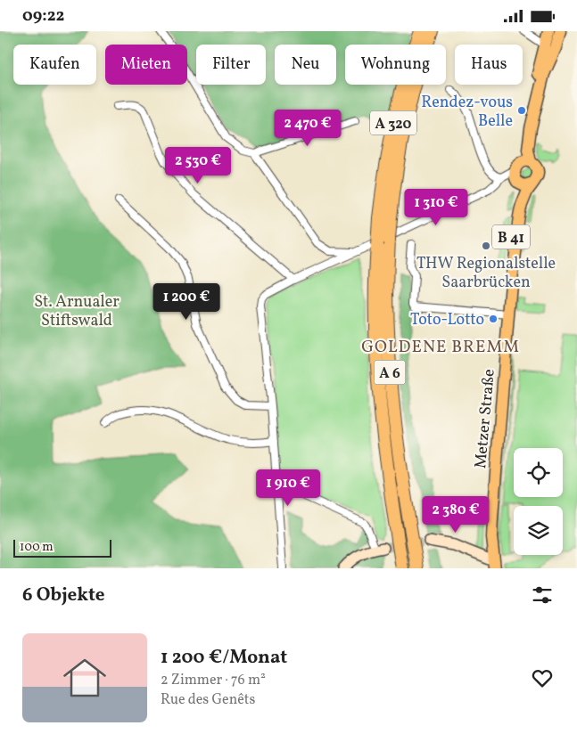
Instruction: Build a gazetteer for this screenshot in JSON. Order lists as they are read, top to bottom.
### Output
{
  "streets": {
    "highway": ["A 320", "A 6"],
    "main road": ["B 41", "Metzer Straße"]
  },
  "crossings": [
    ["A 320", "A 6"]
  ],
  "districts": ["GOLDENE BREMM"],
  "parks": ["St. Arnualer Stiftswald"],
  "places": ["Rendez-vous Belle", "THW Regionalstelle Saarbrücken", "Toto-Lotto"],
  "scale_bar": "100 m",
  "page": {
    "status": "09:22",
    "chip": [
      "Kaufen",
      "Mieten",
      "Filter",
      "Neu",
      "Wohnung",
      "Haus"
    ],
    "price": [
      "2 470 €",
      "2 530 €",
      "1 310 €",
      "1 200 €",
      "1 910 €",
      "2 380 €"
    ],
    "scale": "100 m",
    "heading": "6 Objekte",
    "list": [
      {
        "name": "1 200 €/Monat",
        "note": "2 Zimmer · 76 m² · Rue des Genêts"
      }
    ]
  }
}
